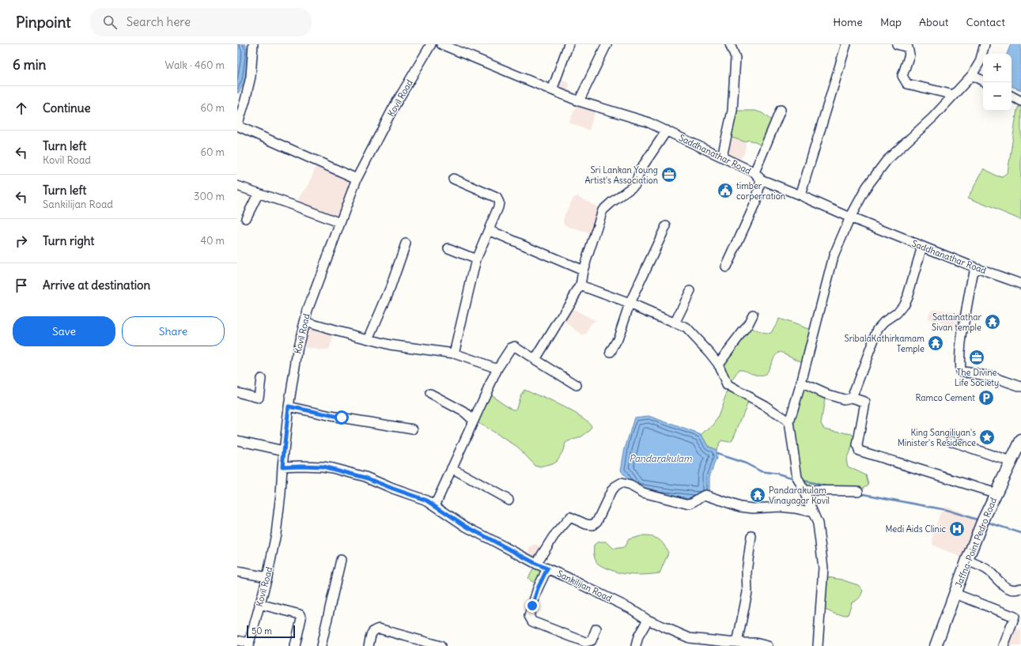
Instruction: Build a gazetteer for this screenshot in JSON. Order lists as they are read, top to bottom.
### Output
{
  "streets": {
    "main road": ["Jaffna-Point Pedro Road"],
    "street": ["Kovil Road", "Saddhanathar Road", "Sankilijan Road"]
  },
  "crossings": [
    ["Kovil Road", "Sankilijan Road"]
  ],
  "water": ["Pandarakulam"],
  "places": {
    "office": ["Sri Lankan Young Artist's Association", "The Divine Life Society"],
    "public building": ["timber corperration"],
    "temple": ["Sattainathar Sivan temple", "SribalaKathirkamam Temple", "Pandarakulam Vinayagar Kovil"],
    "parking": ["Ramco Cement"],
    "place": ["King Sangiliyan's Minister's Residence"],
    "hospital": ["Medi Aids Clinic"]
  },
  "scale_bar": "50 m",
  "page": {
    "header": "Pinpoint",
    "search": "Search here",
    "nav": [
      "Home",
      "Map",
      "About",
      "Contact"
    ],
    "heading": ["6 min", "Walk · 460 m"],
    "map_buttons": ["+", "−"],
    "list": [
      ["Continue", "60 m"],
      ["Turn left", "Kovil Road", "60 m"],
      ["Turn left", "Sankilijan Road", "300 m"],
      ["Turn right", "40 m"],
      "Arrive at destination"
    ],
    "buttons": ["Save", "Share"],
    "scale": "50 m"
  }
}
